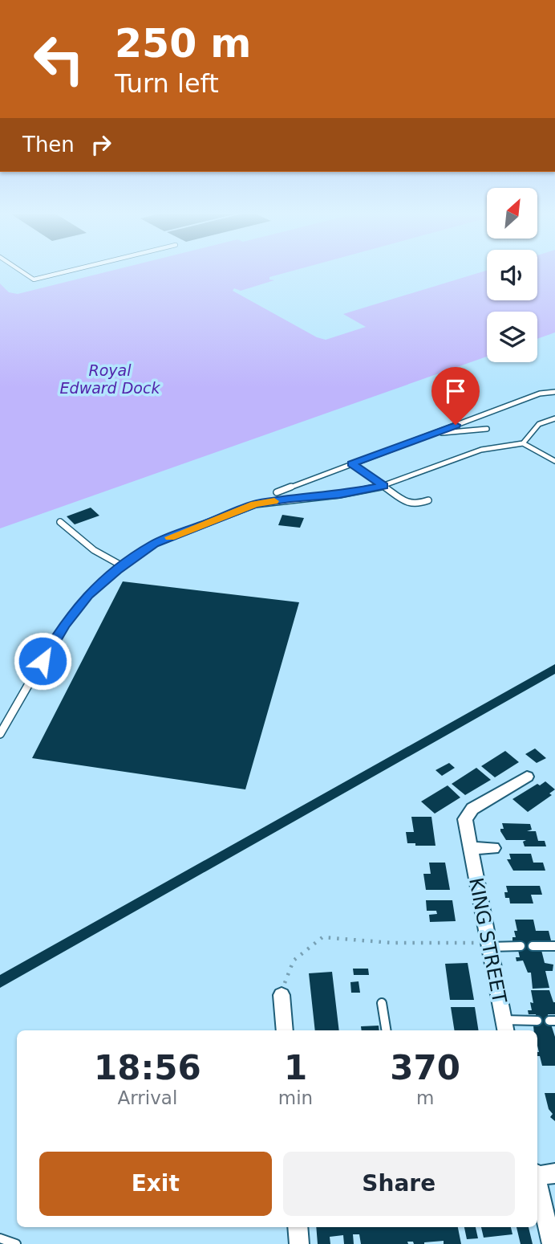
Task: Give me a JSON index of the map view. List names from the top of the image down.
{
  "streets": {
    "street": ["KING STREET"]
  },
  "water": ["Royal Edward Dock"],
  "north": "top right",
  "page": {
    "turn": ["250 m", "Turn left"],
    "then": "Then",
    "eta": [
      "18:56",
      "Arrival",
      "1",
      "min",
      "370",
      "m"
    ],
    "buttons": ["Exit", "Share"]
  }
}
